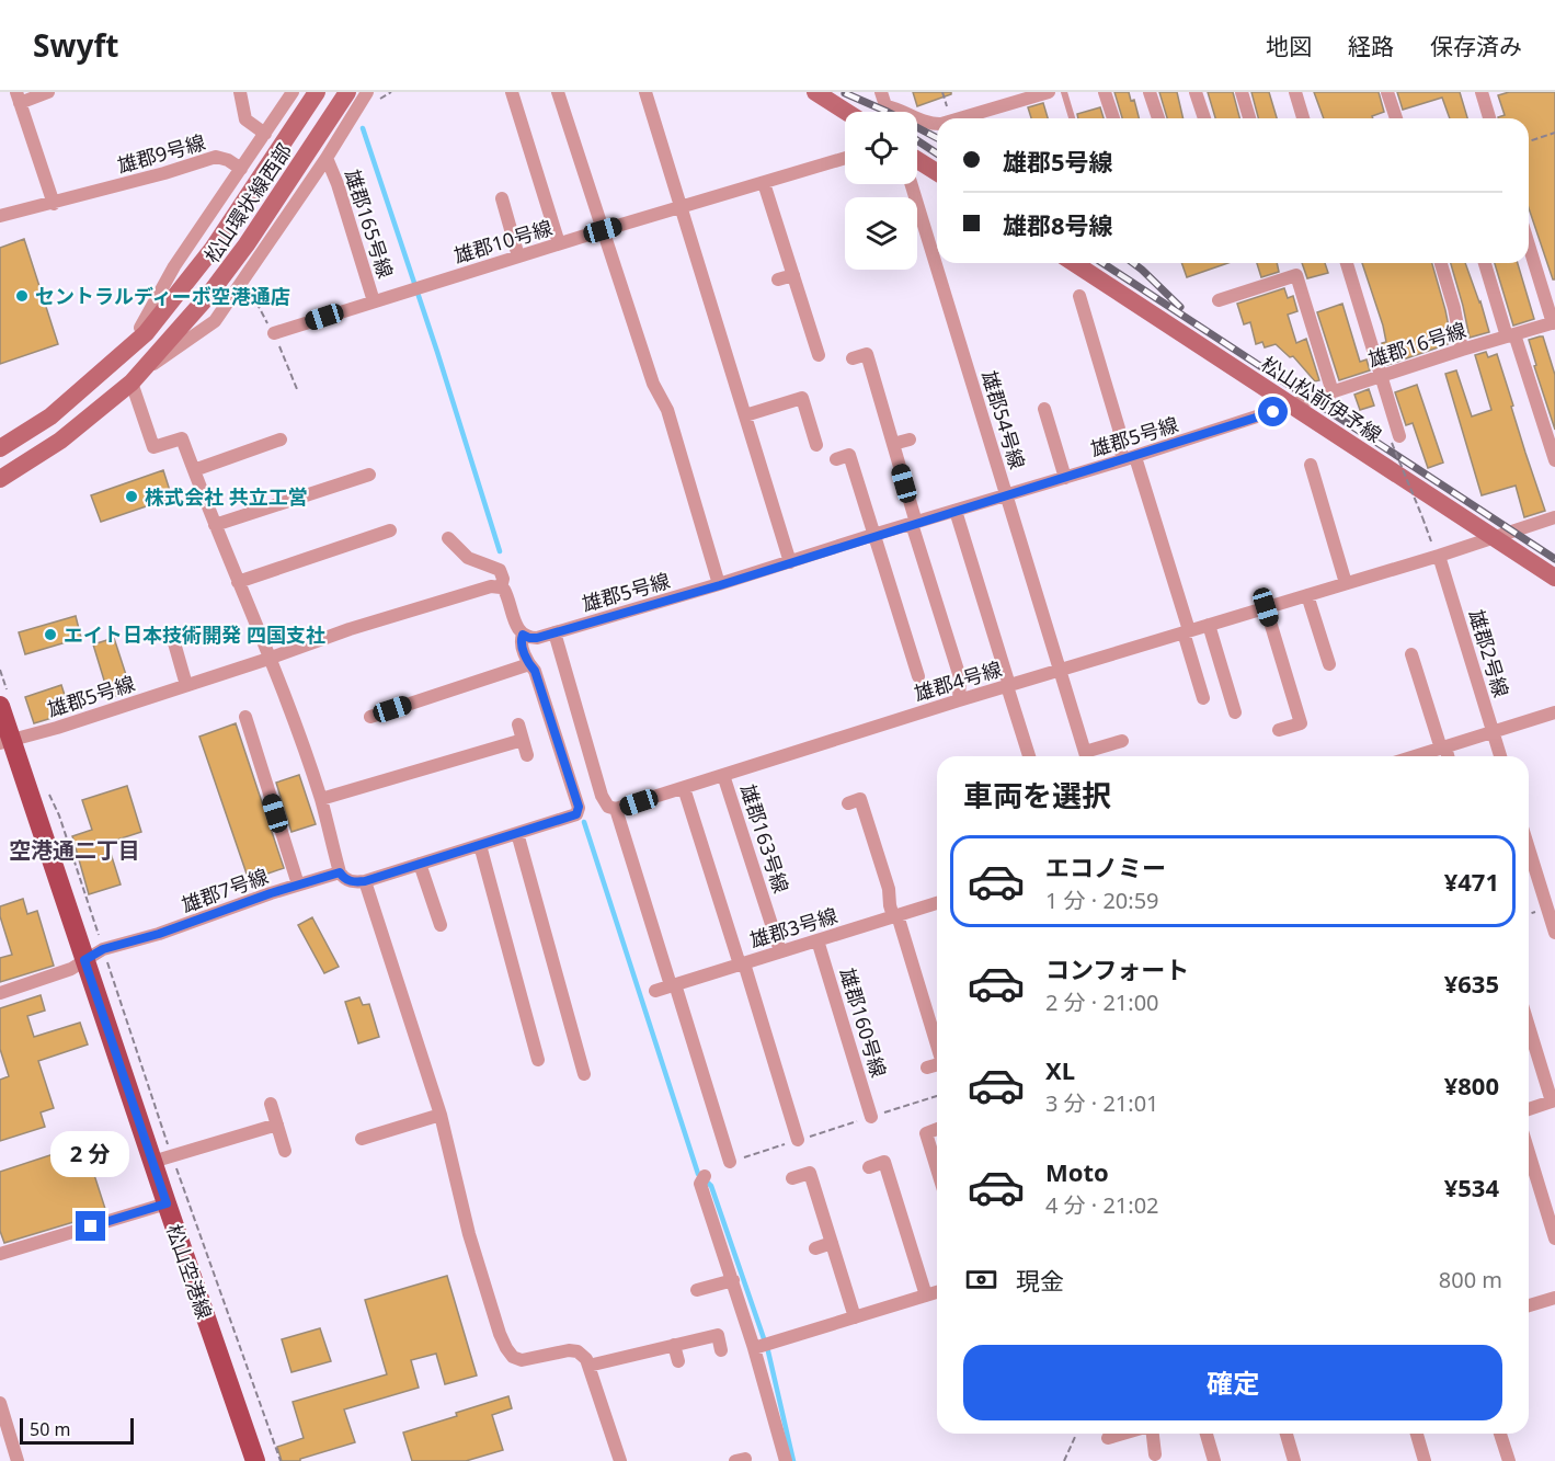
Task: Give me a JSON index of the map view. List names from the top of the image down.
{
  "streets": {
    "main road": ["松山空港線"],
    "street": [
      "雄郡9号線",
      "松山環状線西部",
      "雄郡165号線",
      "雄郡10号線",
      "雄郡16号線",
      "松山松前伊予線",
      "雄郡54号線",
      "雄郡5号線",
      "雄郡2号線",
      "雄郡4号線",
      "雄郡163号線",
      "雄郡7号線",
      "雄郡3号線",
      "雄郡160号線"
    ]
  },
  "crossings": [
    ["雄郡165号線", "雄郡10号線"],
    ["雄郡16号線", "松山松前伊予線"],
    ["雄郡16号線", "雄郡5号線"],
    ["松山松前伊予線", "雄郡5号線"],
    ["松山松前伊予線", "雄郡4号線"],
    ["雄郡54号線", "雄郡5号線"],
    ["雄郡54号線", "雄郡4号線"],
    ["雄郡5号線", "松山空港線"],
    ["雄郡2号線", "雄郡4号線"],
    ["雄郡4号線", "雄郡163号線"],
    ["雄郡163号線", "雄郡3号線"],
    ["雄郡7号線", "松山空港線"],
    ["雄郡3号線", "雄郡160号線"]
  ],
  "districts": ["空港通二丁目"],
  "places": ["セントラルディーボ空港通店", "株式会社 共立工営", "エイト日本技術開発 四国支社"],
  "scale_bar": "50 m",
  "page": {
    "header": "Swyft",
    "nav": ["地図", "経路", "保存済み"],
    "banner": ["雄郡5号線", "雄郡8号線"],
    "heading": "車両を選択",
    "list": [
      {
        "name": "エコノミー",
        "note": "1 分 · 20:59",
        "value": "¥471"
      },
      {
        "name": "コンフォート",
        "note": "2 分 · 21:00",
        "value": "¥635"
      },
      {
        "name": "XL",
        "note": "3 分 · 21:01",
        "value": "¥800"
      },
      {
        "name": "Moto",
        "note": "4 分 · 21:02",
        "value": "¥534"
      }
    ],
    "bubble": "2 分",
    "pay": ["現金", "800 m"],
    "buttons": "確定",
    "scale": "50 m"
  }
}
